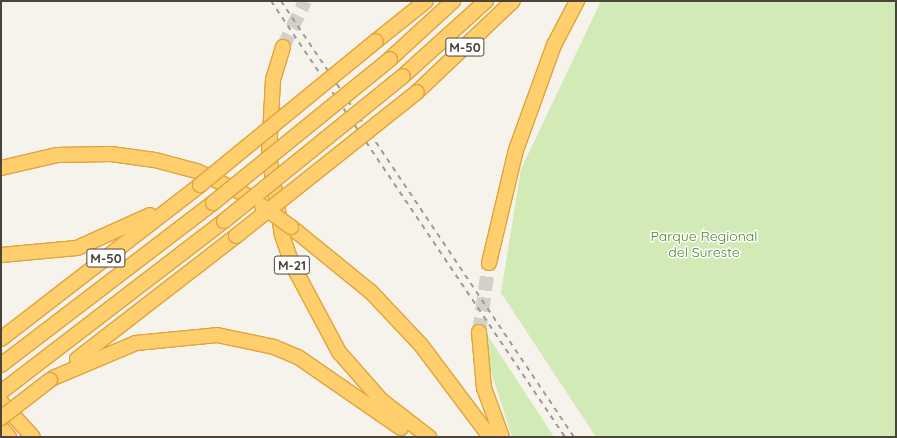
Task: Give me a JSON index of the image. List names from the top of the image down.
{
  "streets": {
    "highway": ["M-50", "M-21"]
  },
  "parks": ["Parque Regional del Sureste"]
}
